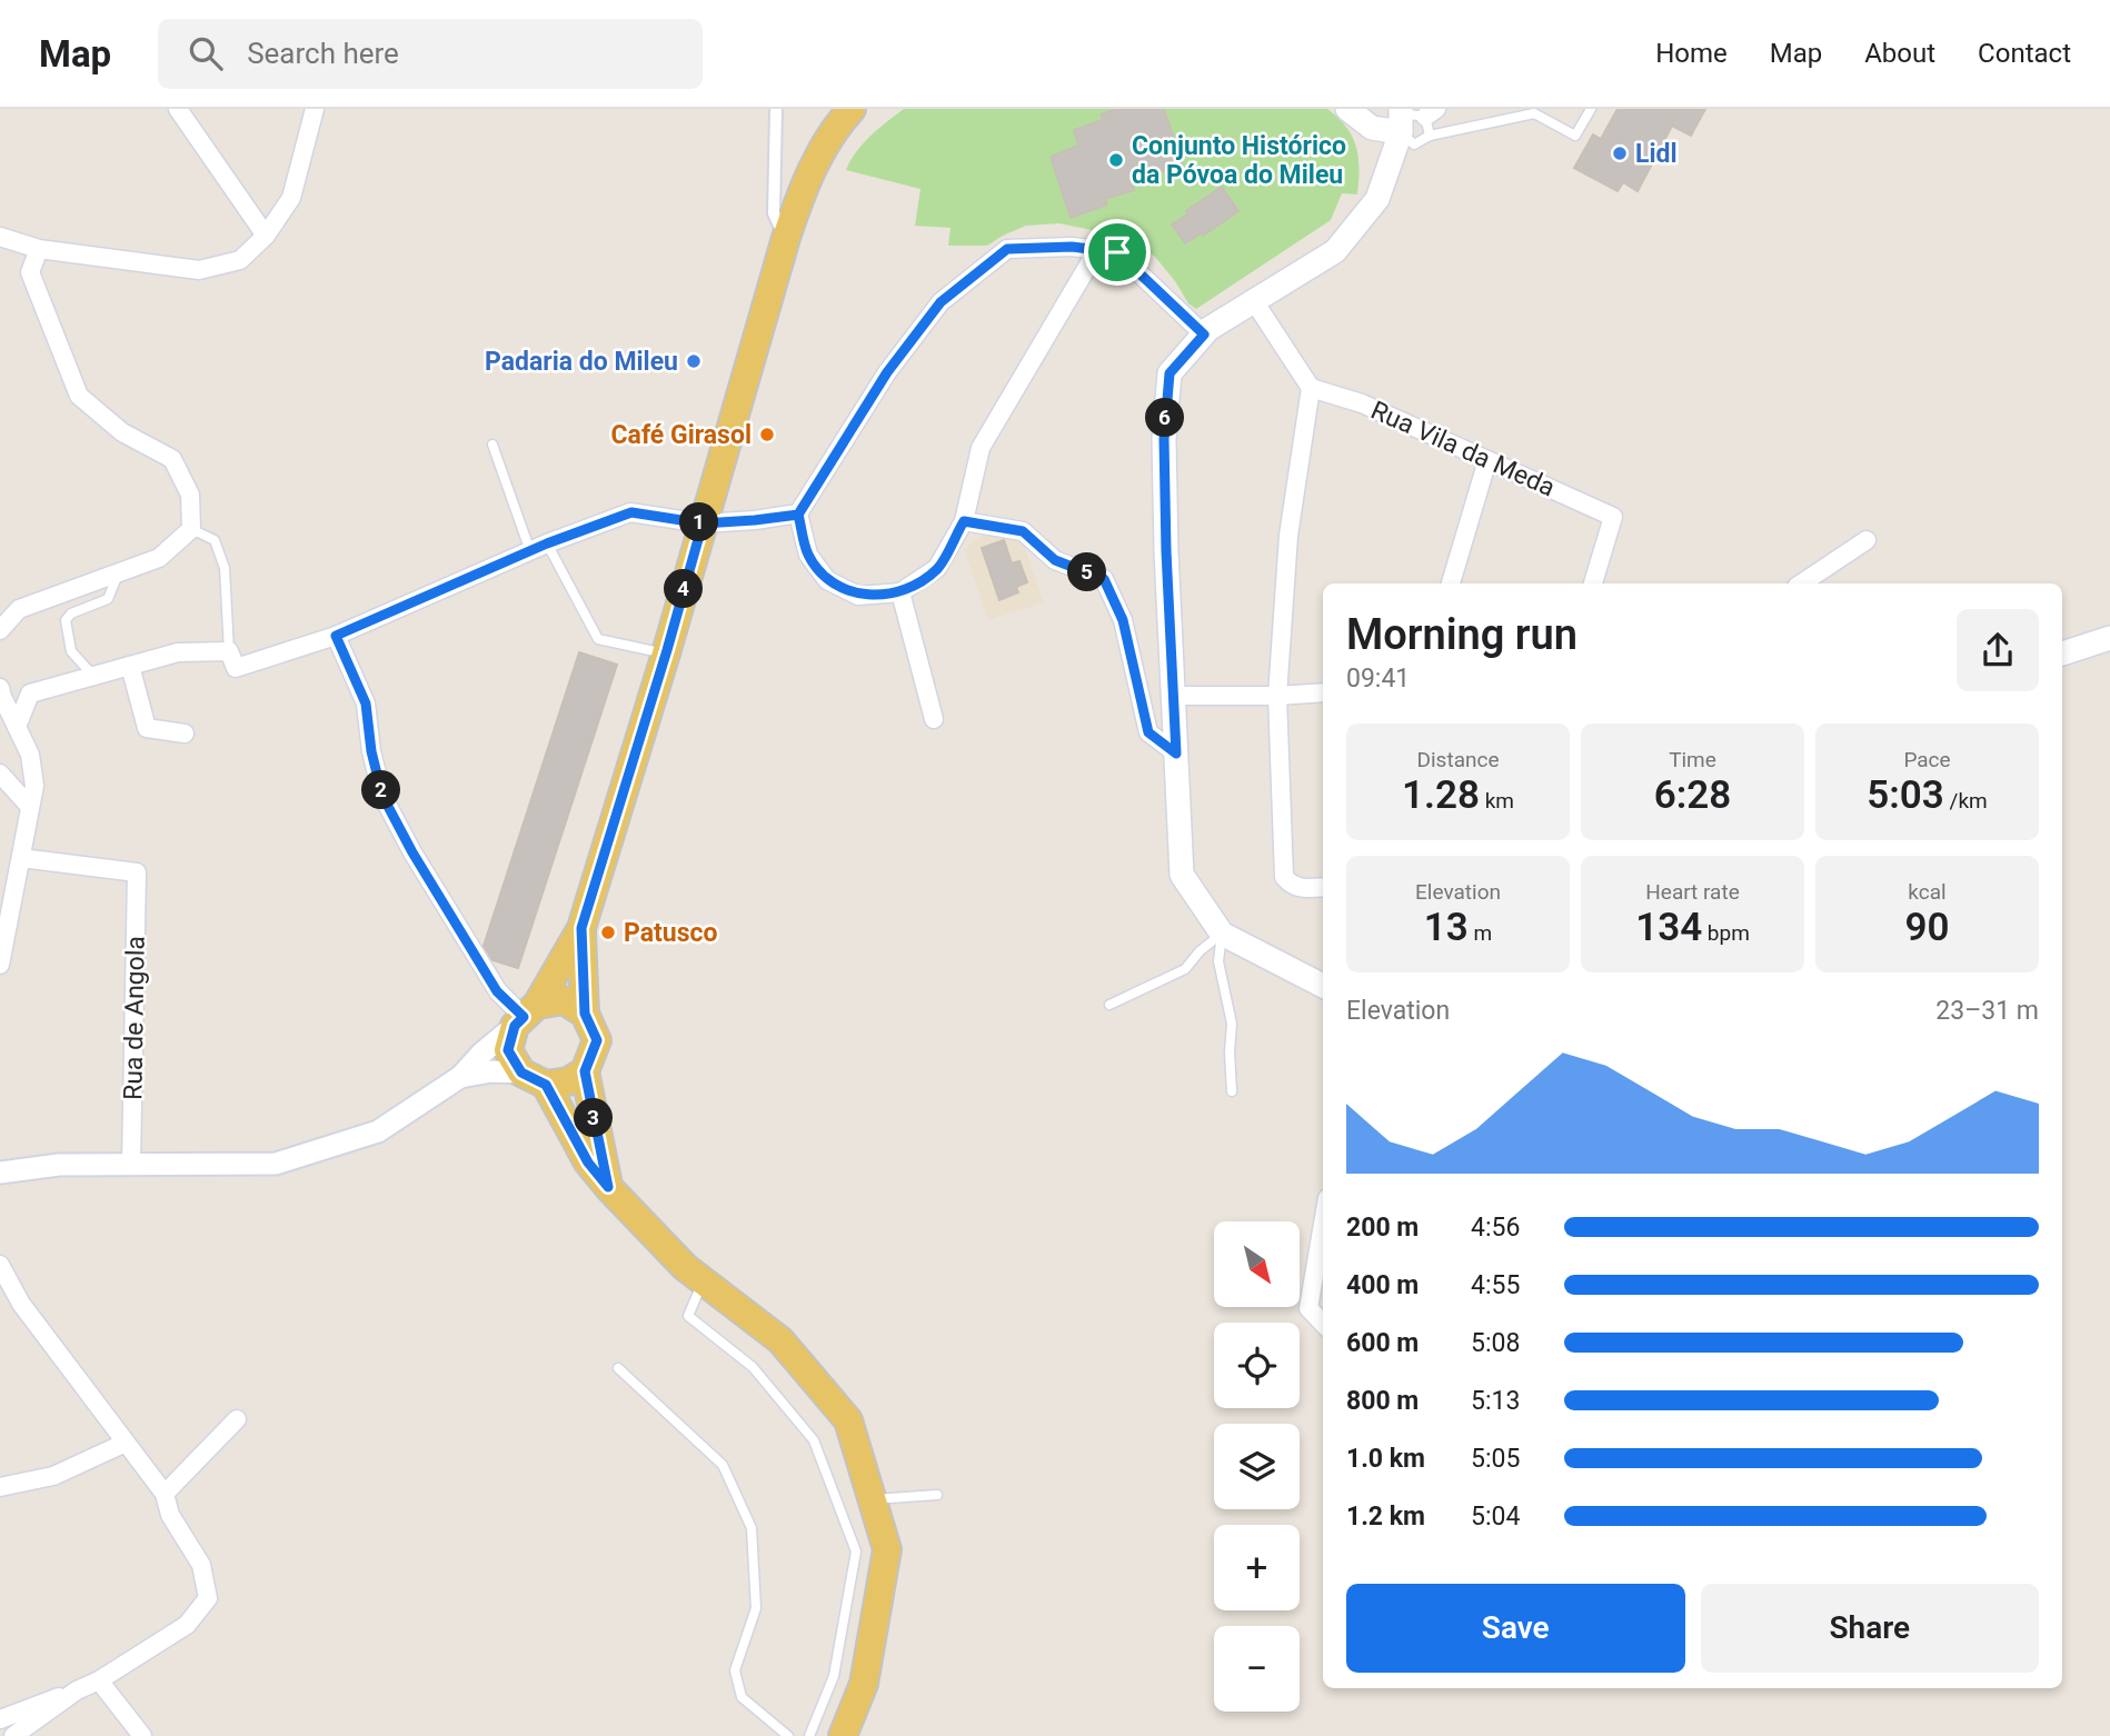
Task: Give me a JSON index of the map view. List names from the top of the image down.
{
  "streets": {
    "street": ["Rua Vila da Meda", "Rua de Angola"]
  },
  "places": [
    "Lidl",
    "Conjunto Histórico da Póvoa do Mileu",
    "Padaria do Mileu",
    "Café Girasol",
    "Patusco"
  ],
  "north": "bottom right",
  "page": {
    "header": "Map",
    "search": "Search here",
    "nav": [
      "Home",
      "Map",
      "About",
      "Contact"
    ],
    "pins": [
      "6",
      "1",
      "5",
      "4",
      "2",
      "3"
    ],
    "heading": ["Morning run", "09:41"],
    "stats": [
      ["Distance", "1.28 km"],
      ["Time", "6:28"],
      ["Pace", "5:03 /km"],
      ["Elevation", "13 m"],
      ["Heart rate", "134 bpm"],
      ["kcal", "90"]
    ],
    "chart": ["Elevation", "23–31 m"],
    "list": [
      {
        "name": "200 m",
        "note": "4:56"
      },
      {
        "name": "400 m",
        "note": "4:55"
      },
      {
        "name": "600 m",
        "note": "5:08"
      },
      {
        "name": "800 m",
        "note": "5:13"
      },
      {
        "name": "1.0 km",
        "note": "5:05"
      },
      {
        "name": "1.2 km",
        "note": "5:04"
      }
    ],
    "map_buttons": ["+", "−"],
    "buttons": ["Save", "Share"]
  }
}
